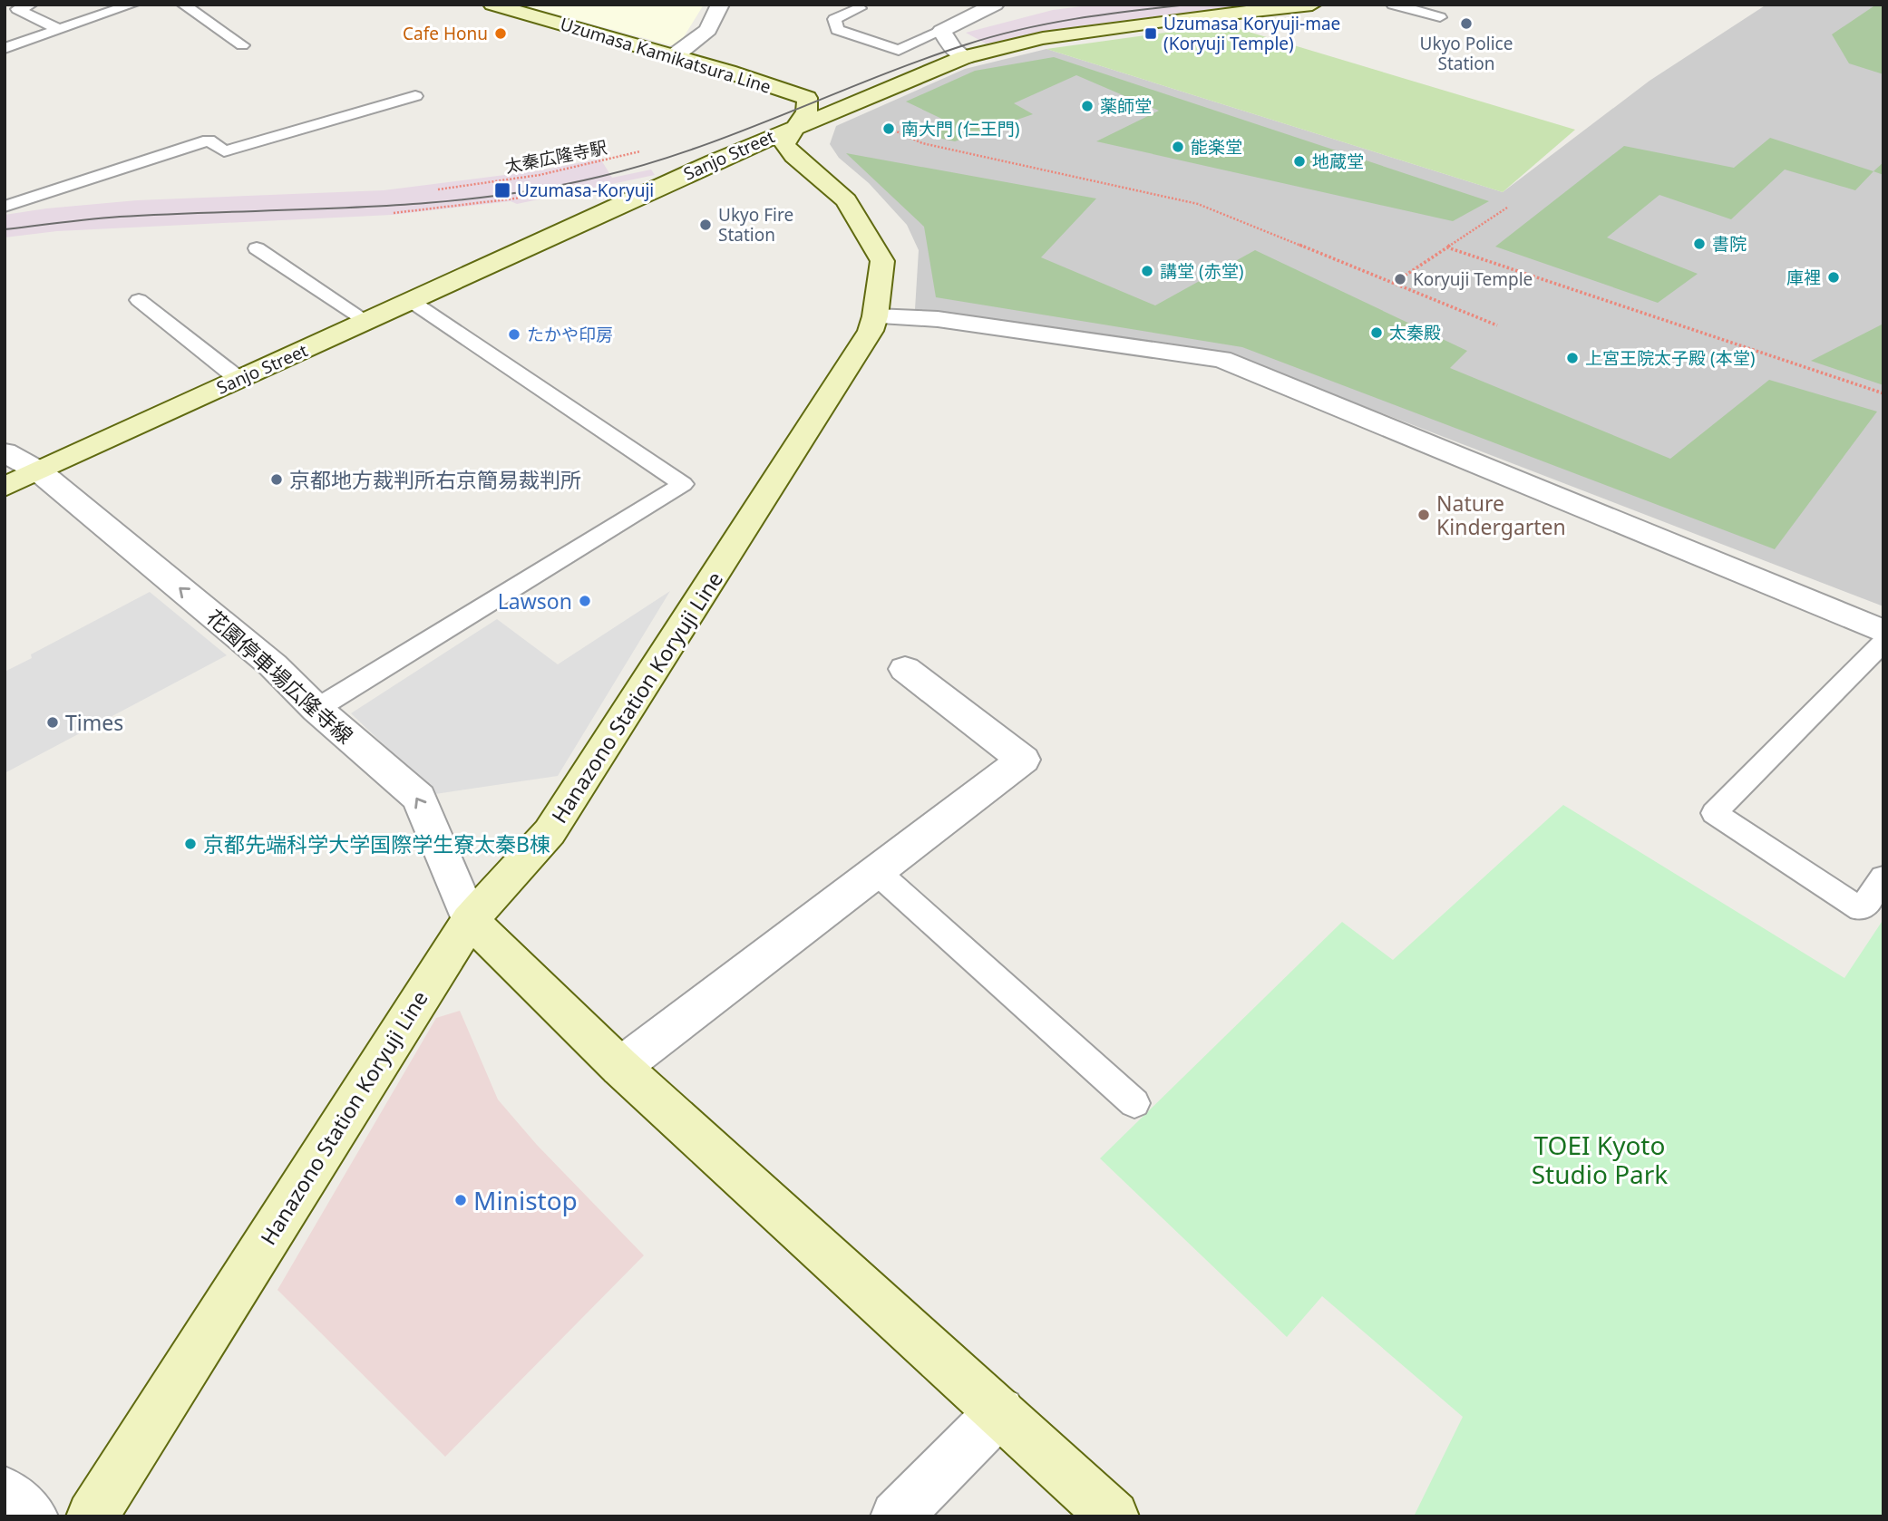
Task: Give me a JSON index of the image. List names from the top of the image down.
{
  "streets": {
    "main road": ["Uzumasa Kamikatsura Line", "Sanjo Street", "Hanazono Station Koryuji Line"],
    "street": ["花園停車場広隆寺線"],
    "path": ["太秦広隆寺駅"]
  },
  "crossings": [
    ["Uzumasa Kamikatsura Line", "Sanjo Street"],
    ["Uzumasa Kamikatsura Line", "Hanazono Station Koryuji Line"],
    ["Sanjo Street", "花園停車場広隆寺線"],
    ["Sanjo Street", "Hanazono Station Koryuji Line"],
    ["花園停車場広隆寺線", "Hanazono Station Koryuji Line"]
  ],
  "one_way": ["花園停車場広隆寺線"],
  "parks": ["TOEI Kyoto Studio Park"],
  "places": {
    "other": [
      "Ukyo Police Station",
      "Cafe Honu",
      "薬師堂",
      "南大門 (仁王門)",
      "能楽堂",
      "地蔵堂",
      "Ukyo Fire Station",
      "書院",
      "講堂 (赤堂)",
      "庫裡",
      "Koryuji Temple",
      "太秦殿",
      "たかや印房",
      "上宮王院太子殿 (本堂)",
      "京都地方裁判所右京簡易裁判所",
      "Nature Kindergarten",
      "Lawson",
      "Times",
      "京都先端科学大学国際学生寮太秦B棟",
      "Ministop"
    ],
    "transit": ["Uzumasa Koryuji-mae (Koryuji Temple)", "Uzumasa-Koryuji"]
  }
}
